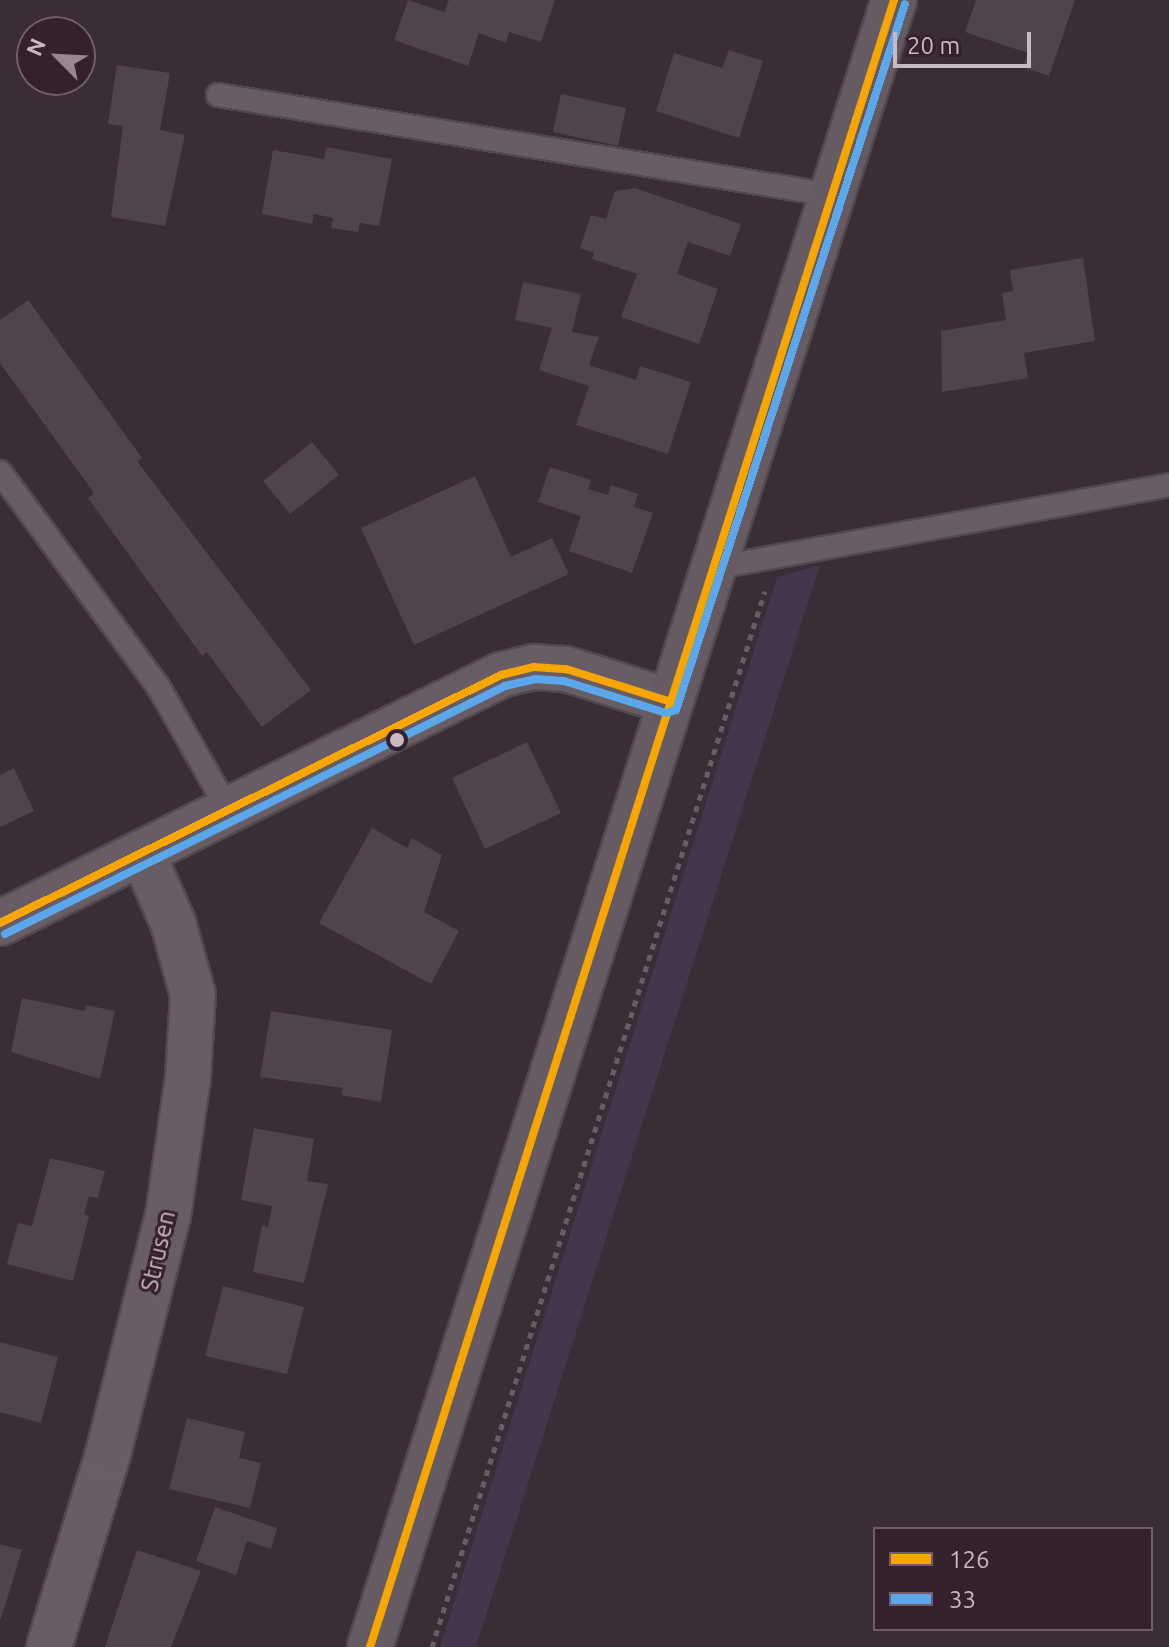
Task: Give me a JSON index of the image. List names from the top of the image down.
{
  "streets": {
    "street": ["Strusen"]
  },
  "lines": ["transit line 126", "transit line 33"],
  "legend": ["126", "33"],
  "scale_bar": "20 m",
  "north": "top left"
}
